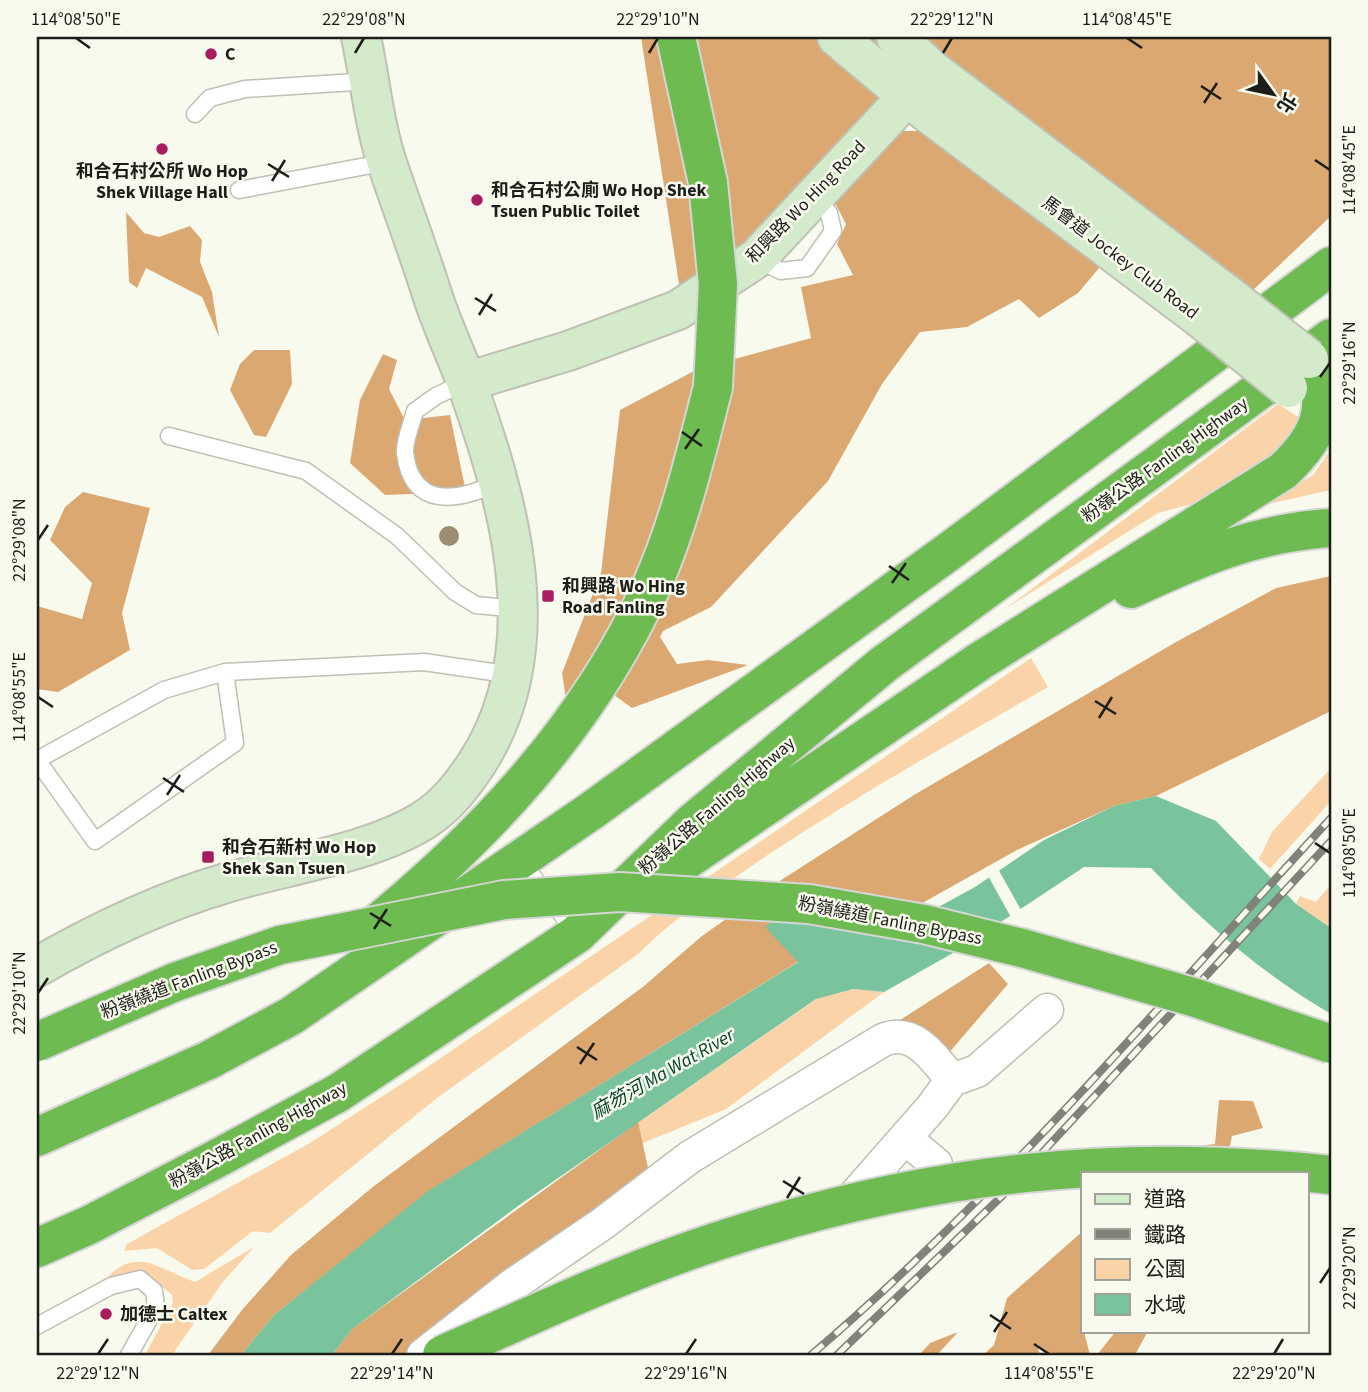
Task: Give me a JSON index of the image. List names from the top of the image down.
{
  "streets": {
    "highway": ["粉嶺公路 Fanling Highway", "粉嶺繞道 Fanling Bypass"],
    "main road": ["和興路 Wo Hing Road", "馬會道 Jockey Club Road"]
  },
  "crossings": [
    ["和興路 Wo Hing Road", "馬會道 Jockey Club Road"],
    ["馬會道 Jockey Club Road", "粉嶺公路 Fanling Highway"]
  ],
  "water": ["麻笏河 Ma Wat River"],
  "places": {
    "other": [
      "C",
      "和合石村公所 Wo Hop Shek Village Hall",
      "和合石村公廁 Wo Hop Shek Tsuen Public Toilet",
      "加德士 Caltex"
    ],
    "transit": ["和興路 Wo Hing Road Fanling", "和合石新村 Wo Hop Shek San Tsuen"]
  },
  "legend": [
    "道路",
    "鐵路",
    "公園",
    "水域"
  ],
  "north": "bottom right",
  "coordinates": [
    "114°08'50\"E",
    "22°29'08\"N",
    "22°29'10\"N",
    "22°29'12\"N",
    "114°08'45\"E",
    "22°29'16\"N",
    "114°08'55\"E",
    "22°29'20\"N",
    "22°29'14\"N"
  ]
}
